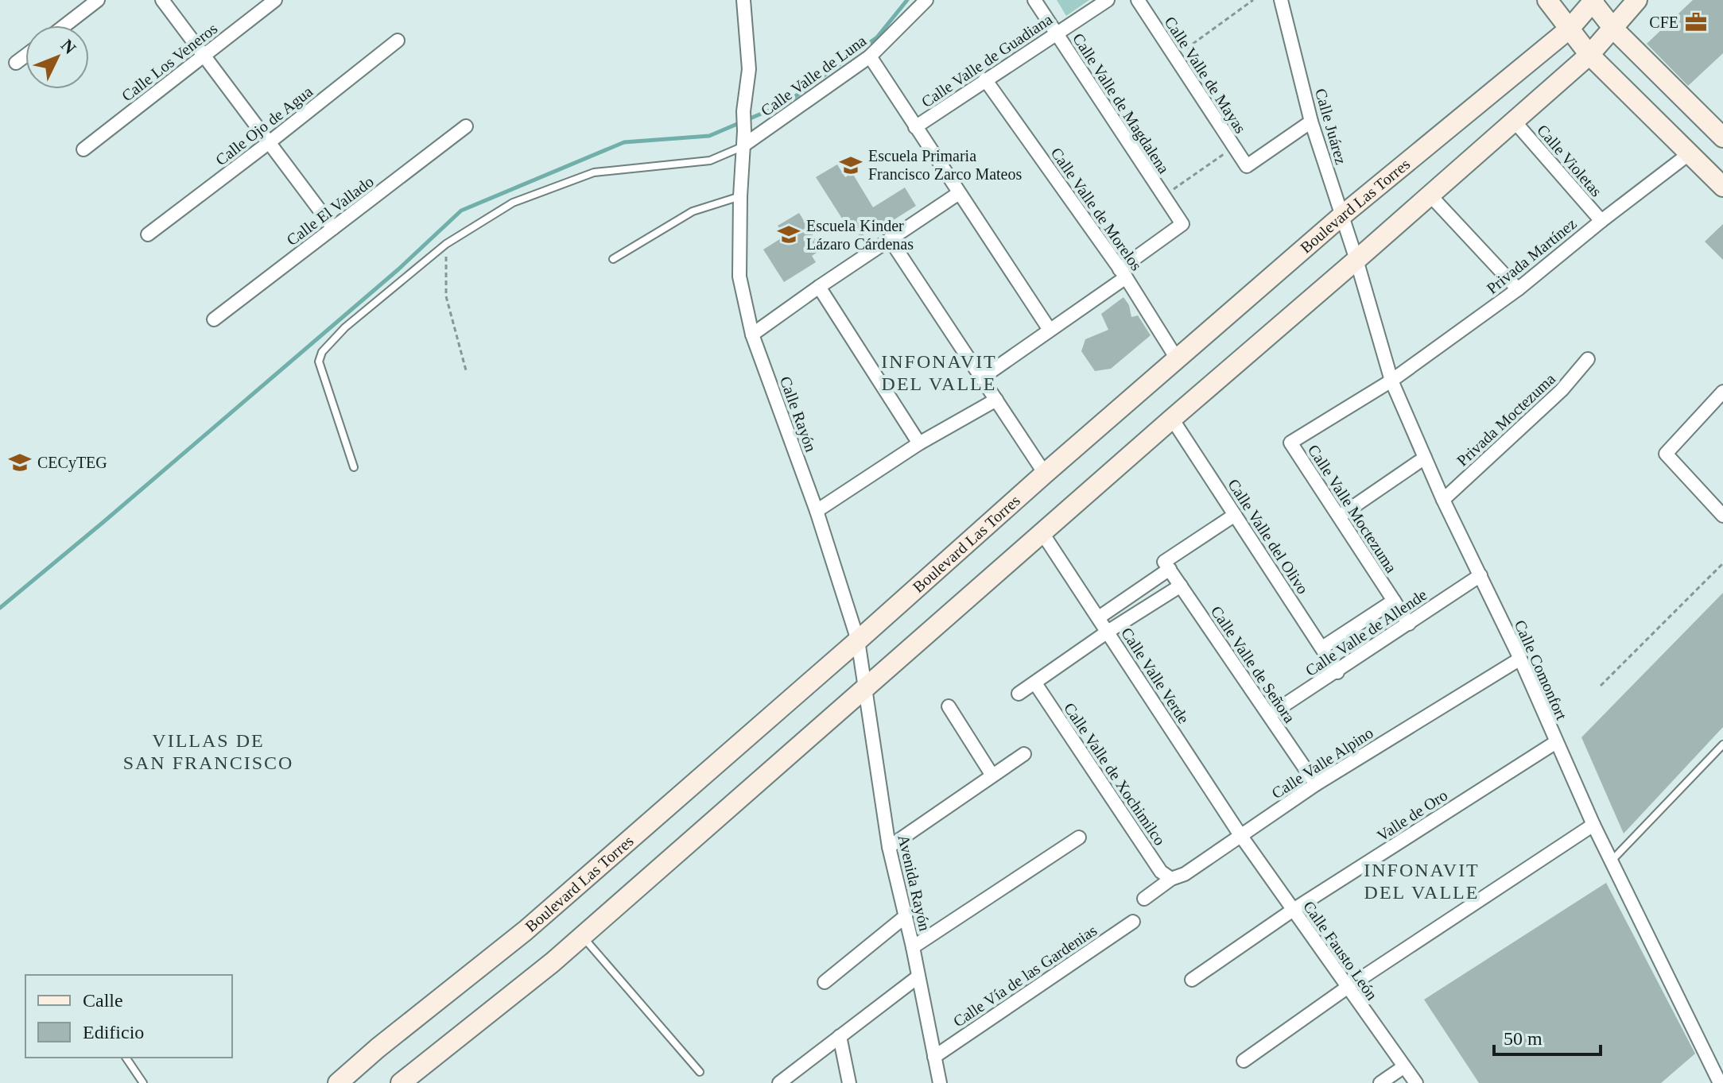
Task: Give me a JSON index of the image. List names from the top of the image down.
{
  "streets": {
    "street": [
      "Calle Valle de Guadiana",
      "Calle Los Veneros",
      "Calle Valle de Mayas",
      "Calle Valle de Luna",
      "Calle Valle de Magdalena",
      "Calle Ojo de Agua",
      "Calle Juárez",
      "Calle Violetas",
      "Boulevard Las Torres",
      "Calle Valle de Morelos",
      "Calle El Vallado",
      "Privada Martínez",
      "Calle Rayón",
      "Privada Moctezuma",
      "Calle Valle Moctezuma",
      "Calle Valle del Olivo",
      "Calle Valle de Allende",
      "Calle Valle de Señora",
      "Calle Comonfort",
      "Calle Valle Verde",
      "Calle Valle Alpino",
      "Calle Valle de Xochimilco",
      "Valle de Oro",
      "Avenida Rayón",
      "Calle Fausto León",
      "Calle Vía de las Gardenias"
    ]
  },
  "crossings": [
    ["Calle Valle de Guadiana", "Calle Valle de Magdalena"],
    ["Calle Valle de Guadiana", "Calle Valle de Morelos"],
    ["Calle Valle de Mayas", "Calle Juárez"],
    ["Calle Valle de Luna", "Calle Rayón"],
    ["Calle Valle de Magdalena", "Calle Valle de Morelos"],
    ["Calle Juárez", "Boulevard Las Torres"],
    ["Calle Juárez", "Calle Comonfort"],
    ["Calle Violetas", "Privada Martínez"],
    ["Boulevard Las Torres", "Calle Valle de Morelos"],
    ["Boulevard Las Torres", "Calle Rayón"],
    ["Privada Martínez", "Calle Valle Moctezuma"],
    ["Privada Martínez", "Calle Comonfort"],
    ["Calle Rayón", "Avenida Rayón"],
    ["Privada Moctezuma", "Calle Comonfort"],
    ["Calle Valle Moctezuma", "Calle Valle de Allende"],
    ["Calle Valle del Olivo", "Calle Valle de Allende"],
    ["Calle Valle de Allende", "Calle Valle de Señora"],
    ["Calle Valle de Allende", "Calle Comonfort"],
    ["Calle Valle de Señora", "Calle Valle Alpino"],
    ["Calle Comonfort", "Calle Valle Alpino"],
    ["Calle Comonfort", "Valle de Oro"],
    ["Calle Valle Verde", "Calle Valle Alpino"],
    ["Calle Valle Verde", "Calle Fausto León"],
    ["Calle Valle Alpino", "Calle Valle de Xochimilco"],
    ["Calle Valle Alpino", "Calle Fausto León"],
    ["Valle de Oro", "Calle Fausto León"],
    ["Avenida Rayón", "Calle Vía de las Gardenias"]
  ],
  "districts": ["INFONAVIT DEL VALLE", "VILLAS DE SAN FRANCISCO", "INFONAVIT DEL VALLE"],
  "places": {
    "office": ["CFE"],
    "school or university": ["Escuela Primaria Francisco Zarco Mateos", "Escuela Kinder Lázaro Cárdenas", "CECyTEG"]
  },
  "legend": ["Calle", "Edificio"],
  "scale_bar": "50 m",
  "north": "top right"
}
